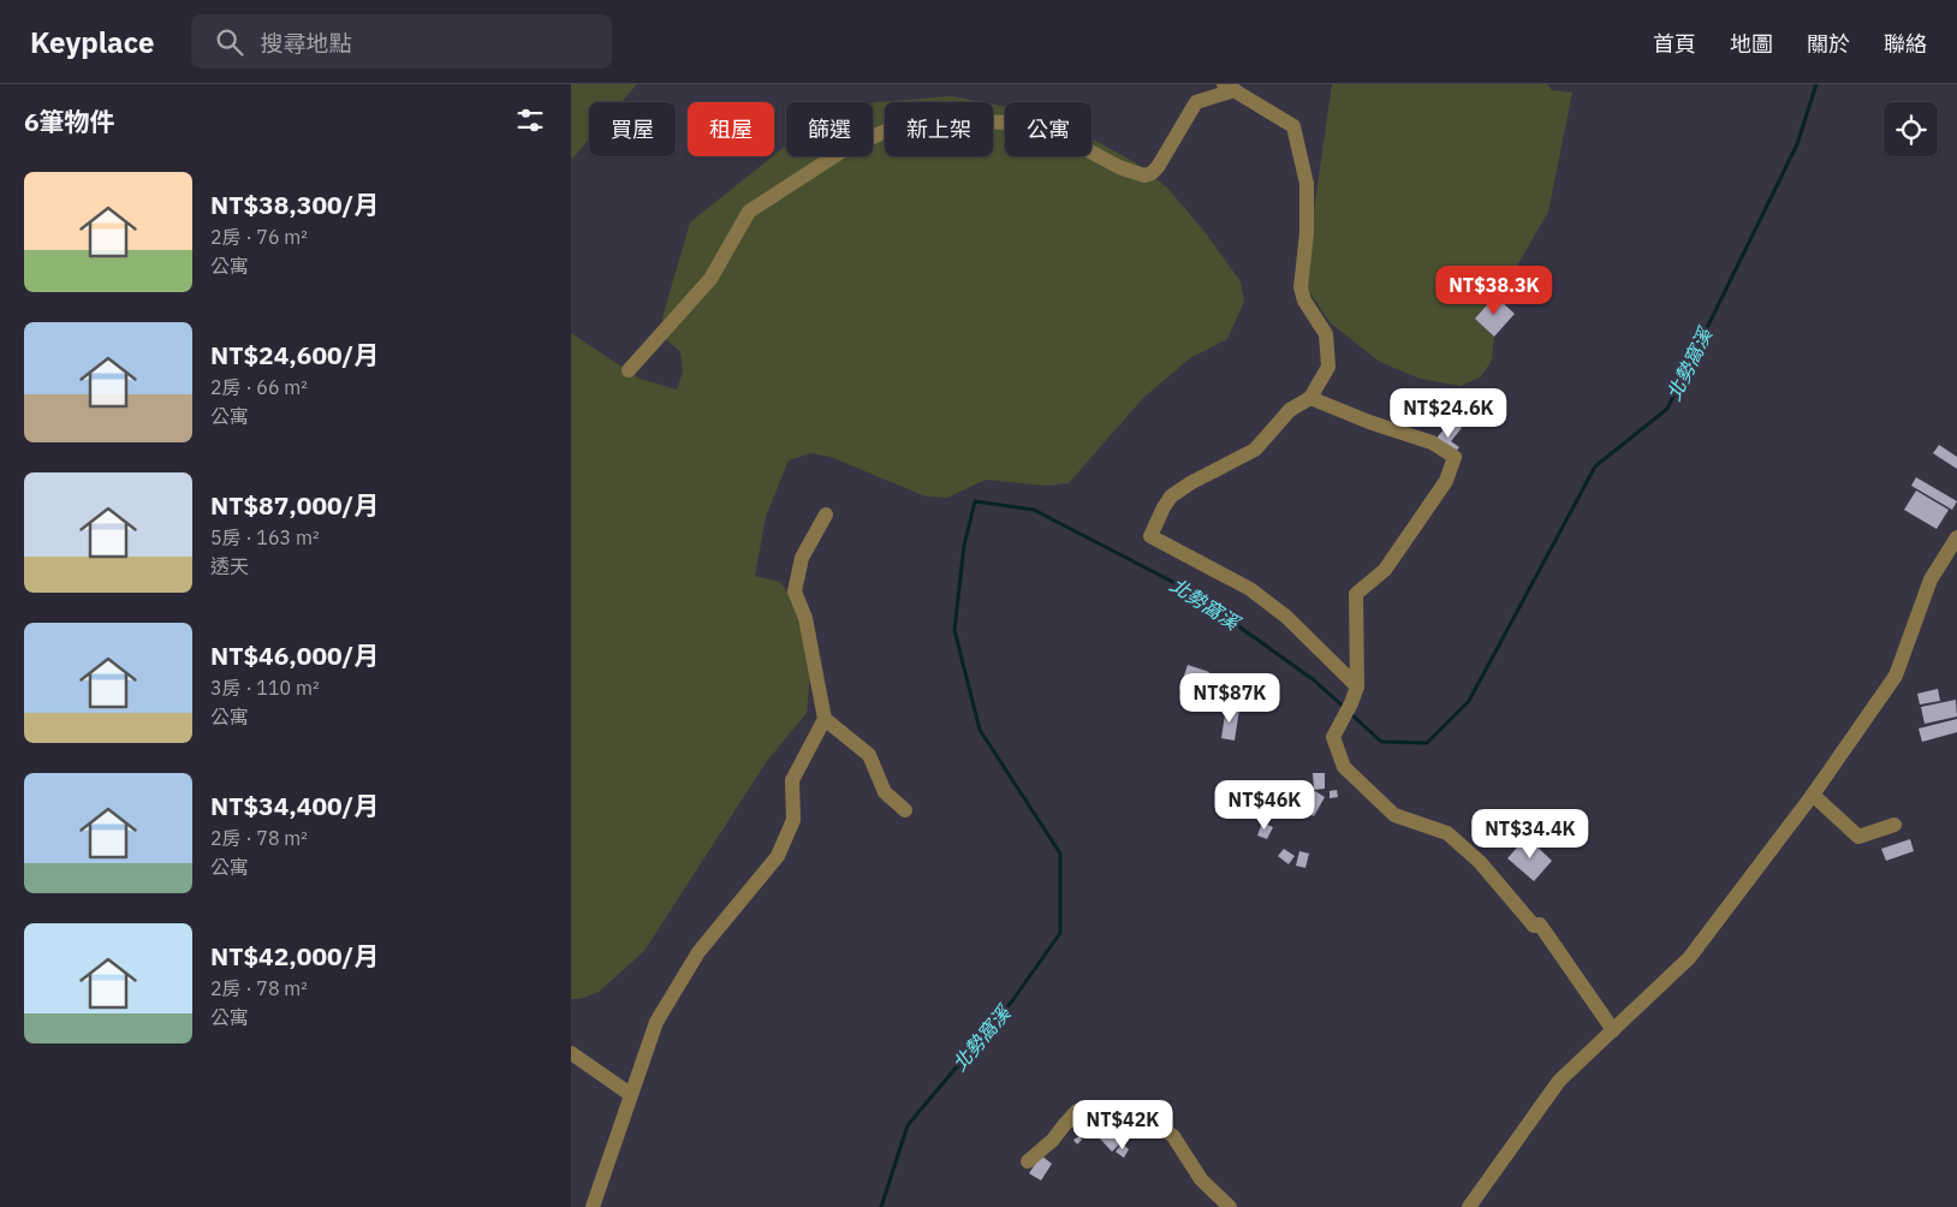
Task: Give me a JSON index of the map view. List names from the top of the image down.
{
  "water": ["北勢窩溪"],
  "page": {
    "header": "Keyplace",
    "search": "搜尋地點",
    "nav": [
      "首頁",
      "地圖",
      "關於",
      "聯絡"
    ],
    "heading": "6筆物件",
    "chip": [
      "買屋",
      "租屋",
      "篩選",
      "新上架",
      "公寓"
    ],
    "list": [
      {
        "name": "NT$38,300/月",
        "note": "2房 · 76 m² · 公寓"
      },
      {
        "name": "NT$24,600/月",
        "note": "2房 · 66 m² · 公寓"
      },
      {
        "name": "NT$87,000/月",
        "note": "5房 · 163 m² · 透天"
      },
      {
        "name": "NT$46,000/月",
        "note": "3房 · 110 m² · 公寓"
      },
      {
        "name": "NT$34,400/月",
        "note": "2房 · 78 m² · 公寓"
      },
      {
        "name": "NT$42,000/月",
        "note": "2房 · 78 m² · 公寓"
      }
    ],
    "price": [
      "NT$38.3K",
      "NT$24.6K",
      "NT$87K",
      "NT$46K",
      "NT$34.4K",
      "NT$42K"
    ]
  }
}
